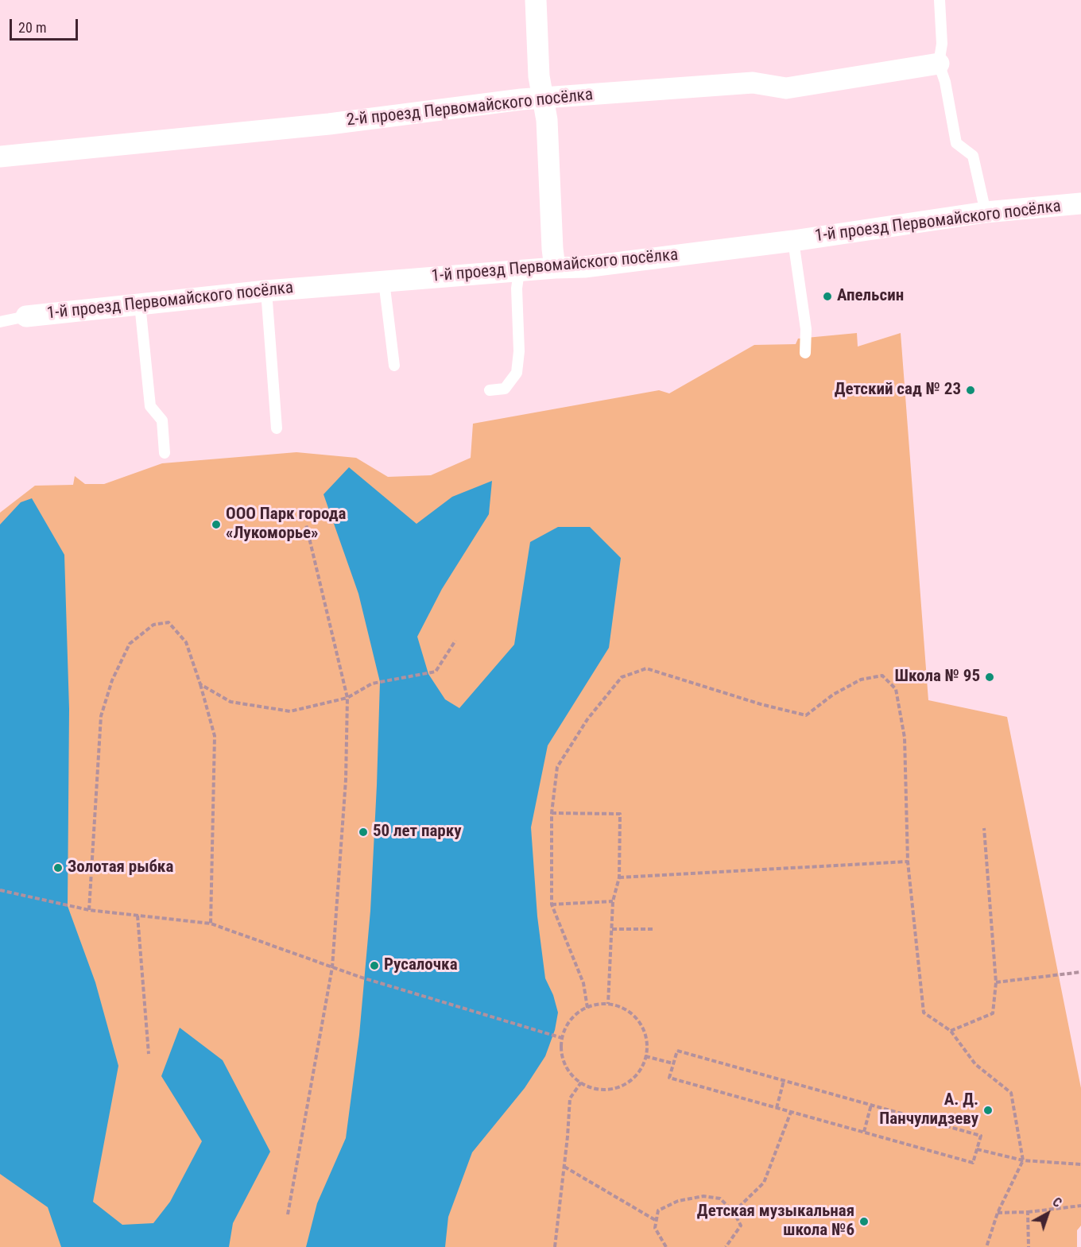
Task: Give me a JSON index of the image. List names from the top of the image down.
{
  "streets": {
    "street": ["2-й проезд Первомайского посёлка", "1-й проезд Первомайского посёлка"]
  },
  "places": [
    "Апельсин",
    "Детский сад № 23",
    "ООО Парк города «Лукоморье»",
    "Школа № 95",
    "50 лет парку",
    "Золотая рыбка",
    "Русалочка",
    "А. Д. Панчулидзеву",
    "Детская музыкальная школа №6"
  ],
  "scale_bar": "20 m",
  "north": "top right"
}
